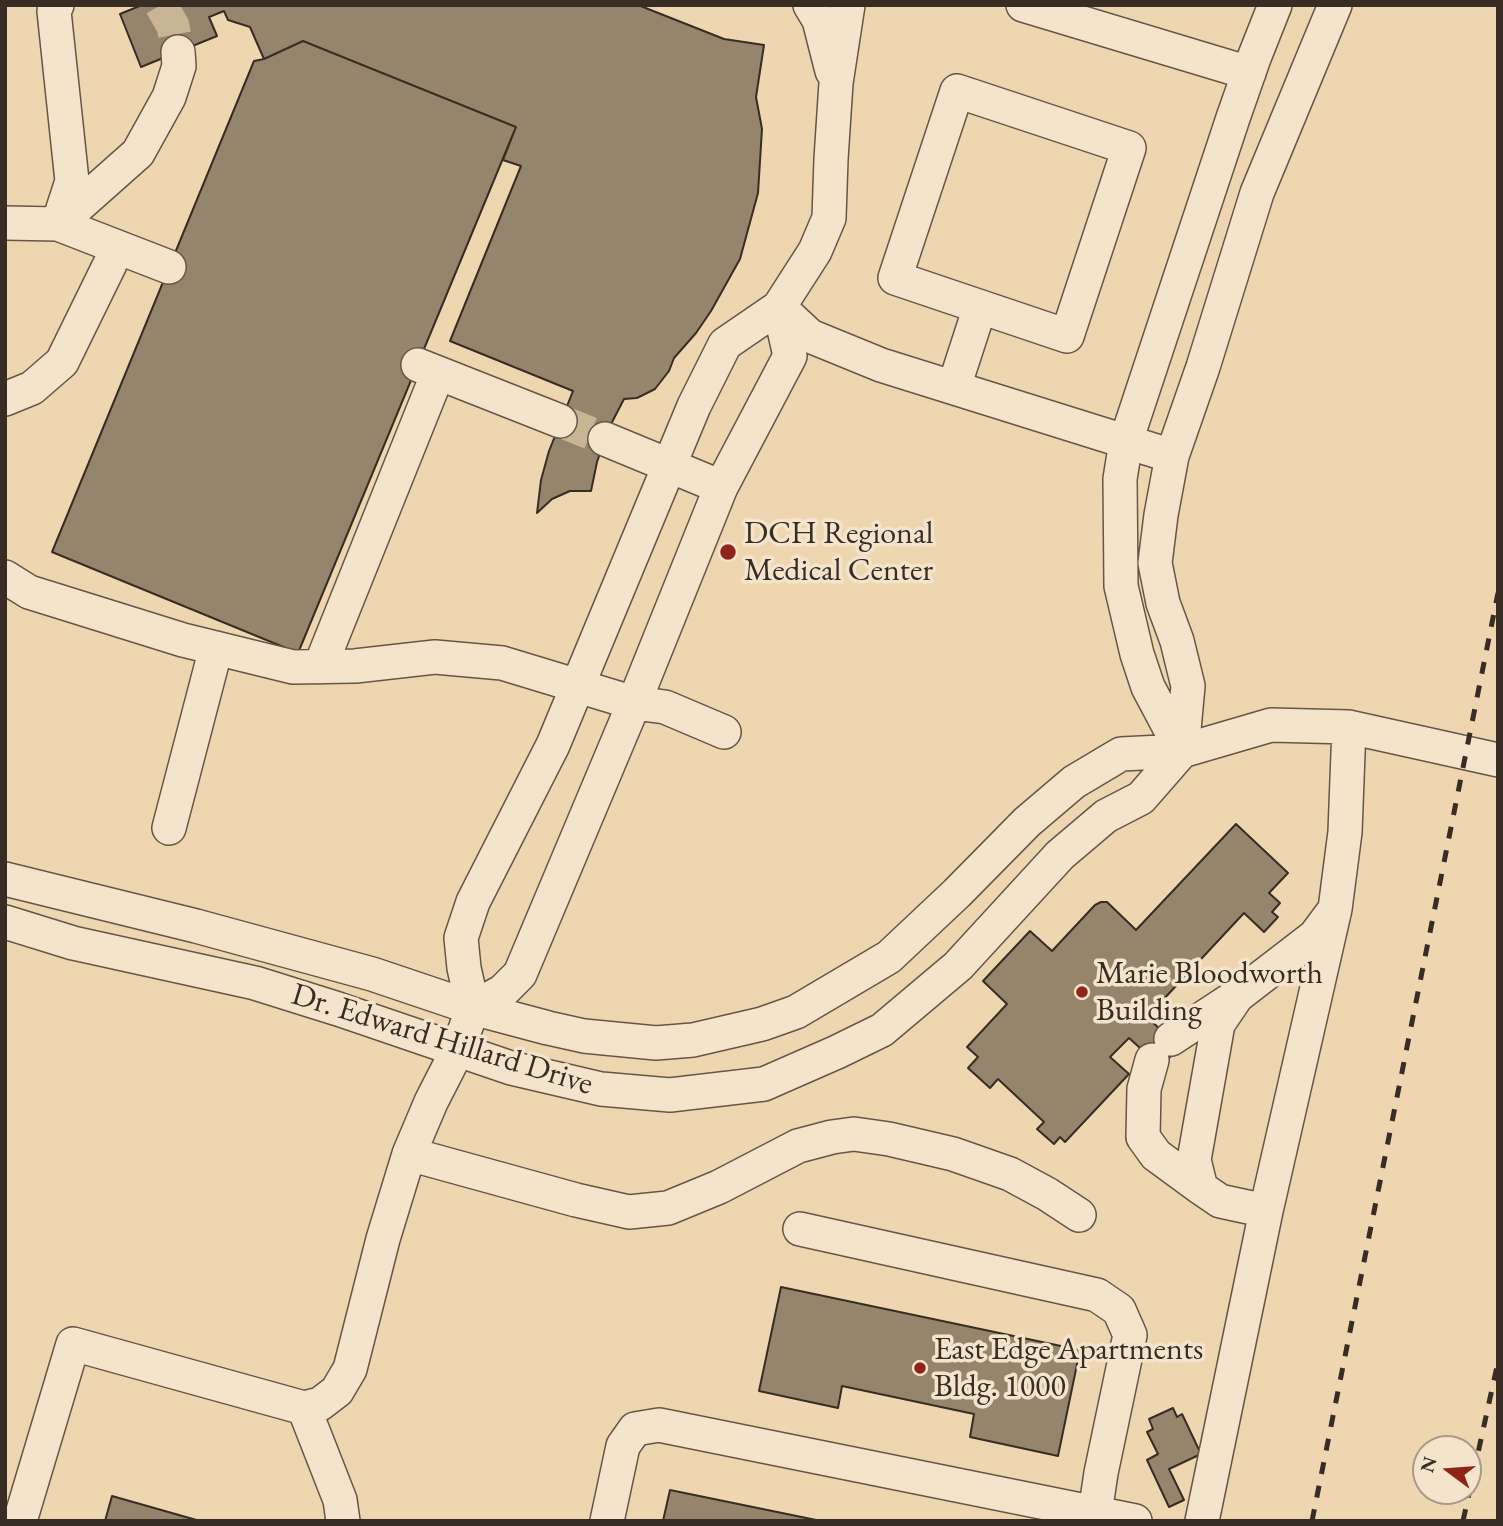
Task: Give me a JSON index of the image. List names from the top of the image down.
{
  "streets": {
    "street": ["Dr. Edward Hillard Drive"]
  },
  "places": ["DCH Regional Medical Center", "Marie Bloodworth Building", "East Edge Apartments Bldg. 1000"],
  "north": "left"
}
